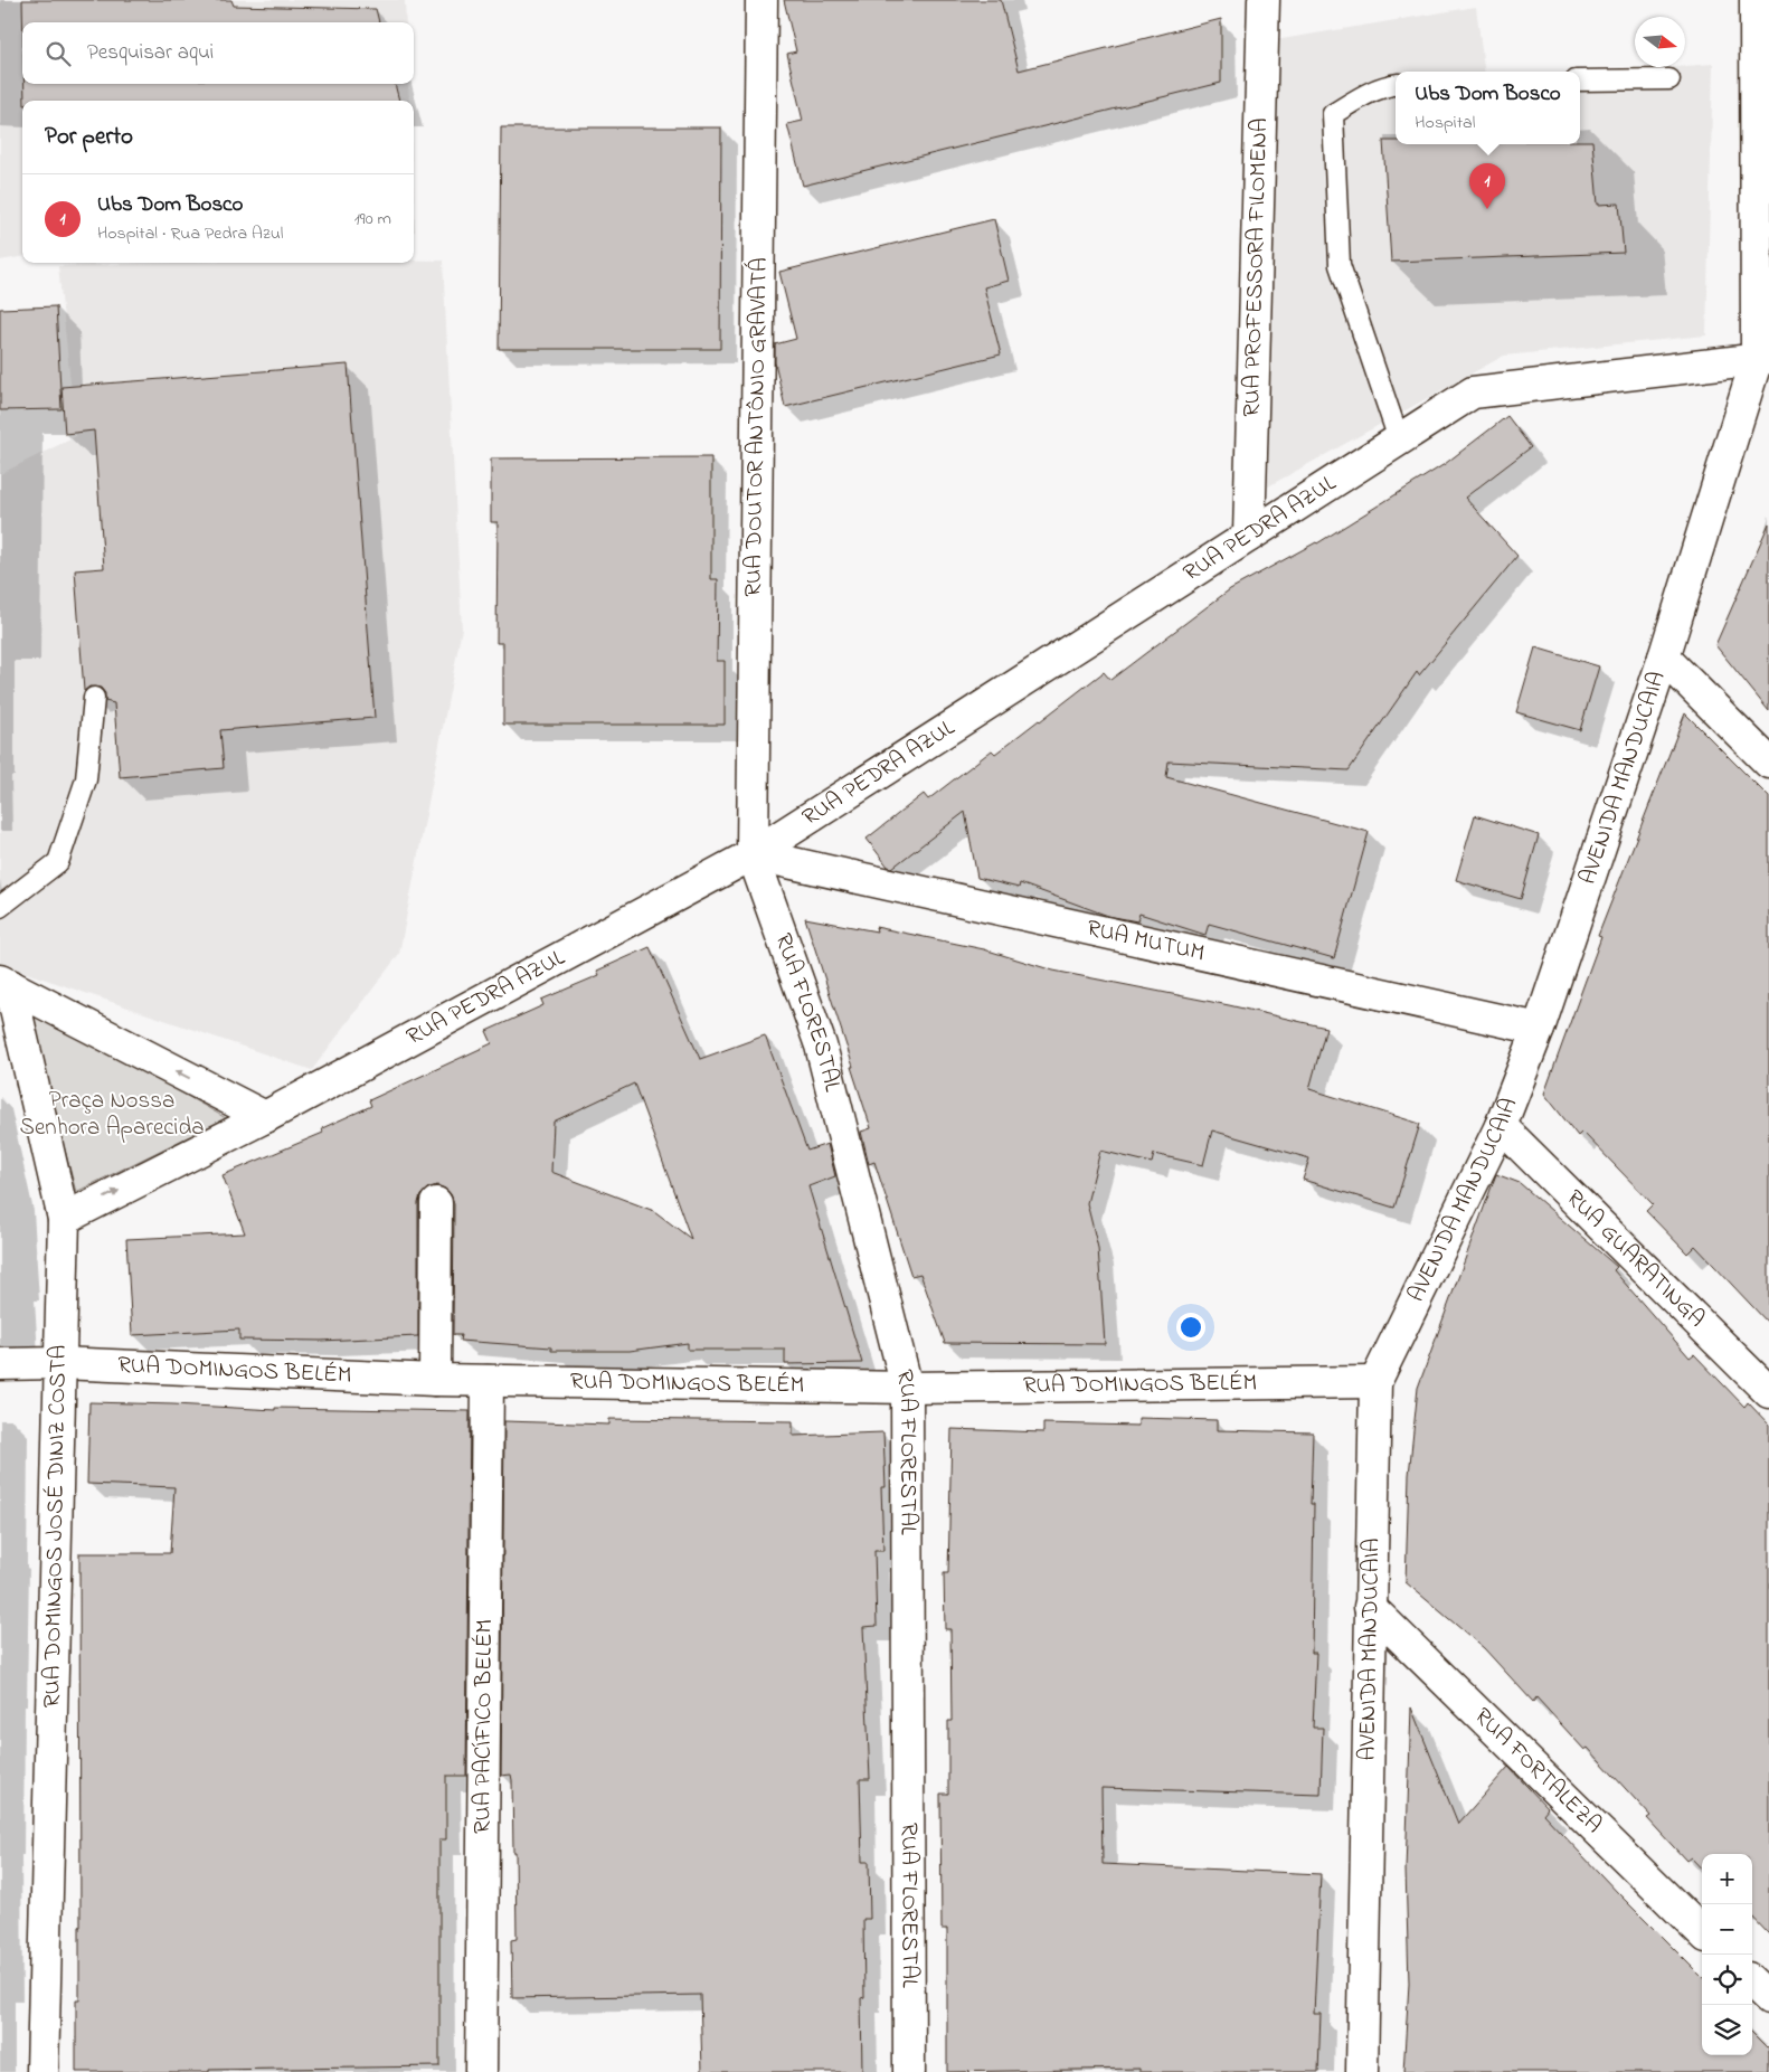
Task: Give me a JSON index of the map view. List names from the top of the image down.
{
  "streets": {
    "street": [
      "RUA PROFESSORA FILOMENA",
      "RUA DOUTOR ANTÔNIO GRAVATÁ",
      "RUA PEDRA AZUL",
      "AVENIDA MANDUCAIA",
      "RUA MUTUM",
      "RUA FLORESTAL",
      "RUA GUARATINGA",
      "RUA DOMINGOS BELÉM",
      "RUA DOMINGOS JOSÉ DINIZ COSTA",
      "RUA PACÍFICO BELÉM",
      "RUA FORTALEZA"
    ]
  },
  "crossings": [
    ["RUA PROFESSORA FILOMENA", "RUA PEDRA AZUL"],
    ["RUA DOUTOR ANTÔNIO GRAVATÁ", "RUA PEDRA AZUL"],
    ["RUA DOUTOR ANTÔNIO GRAVATÁ", "RUA MUTUM"],
    ["RUA DOUTOR ANTÔNIO GRAVATÁ", "RUA FLORESTAL"],
    ["RUA PEDRA AZUL", "AVENIDA MANDUCAIA"],
    ["RUA PEDRA AZUL", "RUA MUTUM"],
    ["RUA PEDRA AZUL", "RUA FLORESTAL"],
    ["AVENIDA MANDUCAIA", "RUA MUTUM"],
    ["AVENIDA MANDUCAIA", "RUA GUARATINGA"],
    ["AVENIDA MANDUCAIA", "RUA DOMINGOS BELÉM"],
    ["AVENIDA MANDUCAIA", "RUA FORTALEZA"],
    ["RUA MUTUM", "RUA FLORESTAL"],
    ["RUA FLORESTAL", "RUA DOMINGOS BELÉM"],
    ["RUA DOMINGOS BELÉM", "RUA DOMINGOS JOSÉ DINIZ COSTA"],
    ["RUA DOMINGOS BELÉM", "RUA PACÍFICO BELÉM"]
  ],
  "parks": ["Praça Nossa Senhora Aparecida"],
  "north": "right",
  "page": {
    "search": "Pesquisar aqui",
    "popup": ["Ubs Dom Bosco", "Hospital"],
    "heading": "Por perto",
    "pins": "1",
    "list": [
      {
        "mark": "1",
        "name": "Ubs Dom Bosco",
        "note": "Hospital · Rua Pedra Azul",
        "value": "190 m"
      }
    ],
    "map_buttons": ["+", "−"]
  }
}
